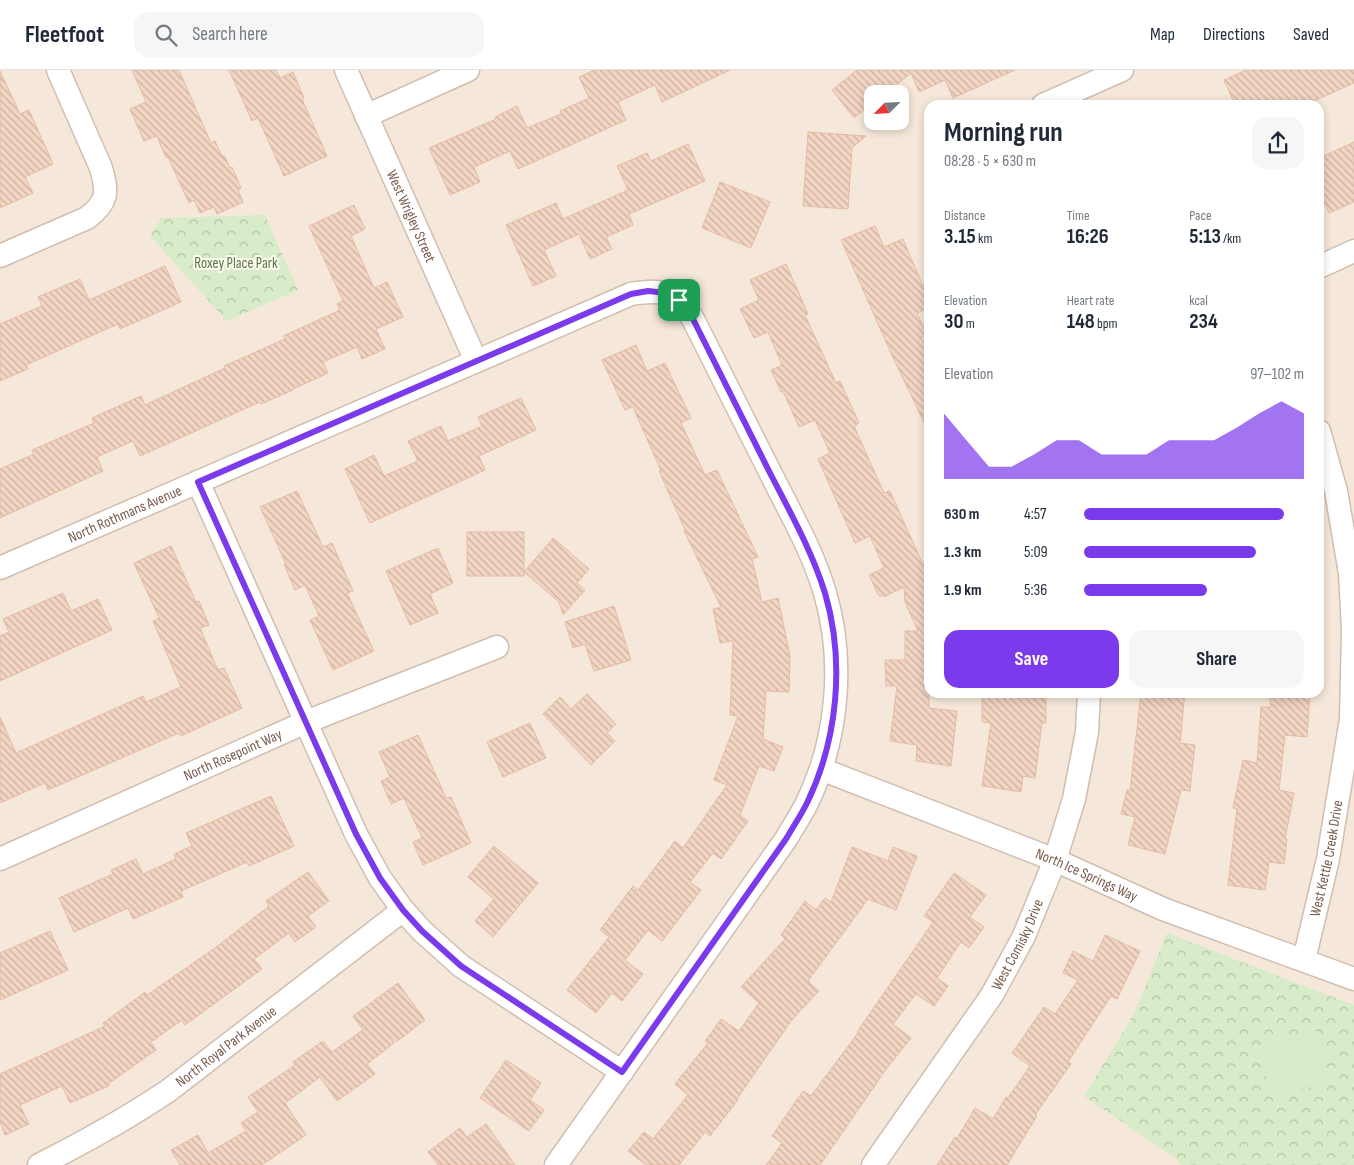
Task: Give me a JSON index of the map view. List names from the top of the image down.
{
  "streets": {
    "street": [
      "West Wrigley Street",
      "North Rothmans Avenue",
      "North Rosepoint Way",
      "West Kettle Creek Drive",
      "North Ice Springs Way",
      "West Comisky Drive",
      "North Royal Park Avenue"
    ]
  },
  "crossings": [
    ["West Wrigley Street", "North Rothmans Avenue"],
    ["North Rothmans Avenue", "North Ice Springs Way"],
    ["West Kettle Creek Drive", "North Ice Springs Way"],
    ["North Ice Springs Way", "West Comisky Drive"]
  ],
  "parks": ["Roxey Place Park"],
  "north": "bottom left",
  "page": {
    "header": "Fleetfoot",
    "search": "Search here",
    "nav": ["Map", "Directions", "Saved"],
    "heading": ["Morning run", "08:28 · 5 × 630 m"],
    "stats": [
      ["Distance", "3.15 km"],
      ["Time", "16:26"],
      ["Pace", "5:13 /km"],
      ["Elevation", "30 m"],
      ["Heart rate", "148 bpm"],
      ["kcal", "234"]
    ],
    "chart": ["Elevation", "97–102 m"],
    "list": [
      {
        "name": "630 m",
        "note": "4:57"
      },
      {
        "name": "1.3 km",
        "note": "5:09"
      },
      {
        "name": "1.9 km",
        "note": "5:36"
      }
    ],
    "buttons": ["Save", "Share"]
  }
}
